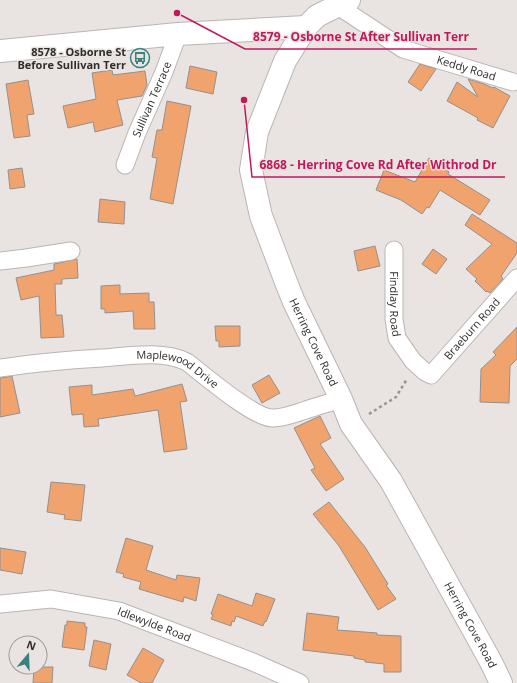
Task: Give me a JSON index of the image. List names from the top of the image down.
{
  "streets": {
    "main road": ["Herring Cove Road"],
    "street": [
      "Keddy Road",
      "Sullivan Terrace",
      "Findlay Road",
      "Braeburn Road",
      "Maplewood Drive",
      "Idlewylde Road"
    ]
  },
  "crossings": [
    ["Keddy Road", "Herring Cove Road"],
    ["Findlay Road", "Braeburn Road"],
    ["Herring Cove Road", "Maplewood Drive"]
  ],
  "places": {
    "other": ["8579 - Osborne St After Sullivan Terr", "6868 - Herring Cove Rd After Withrod Dr"],
    "bus stop": ["8578 - Osborne St Before Sullivan Terr"]
  },
  "north": "top"
}
